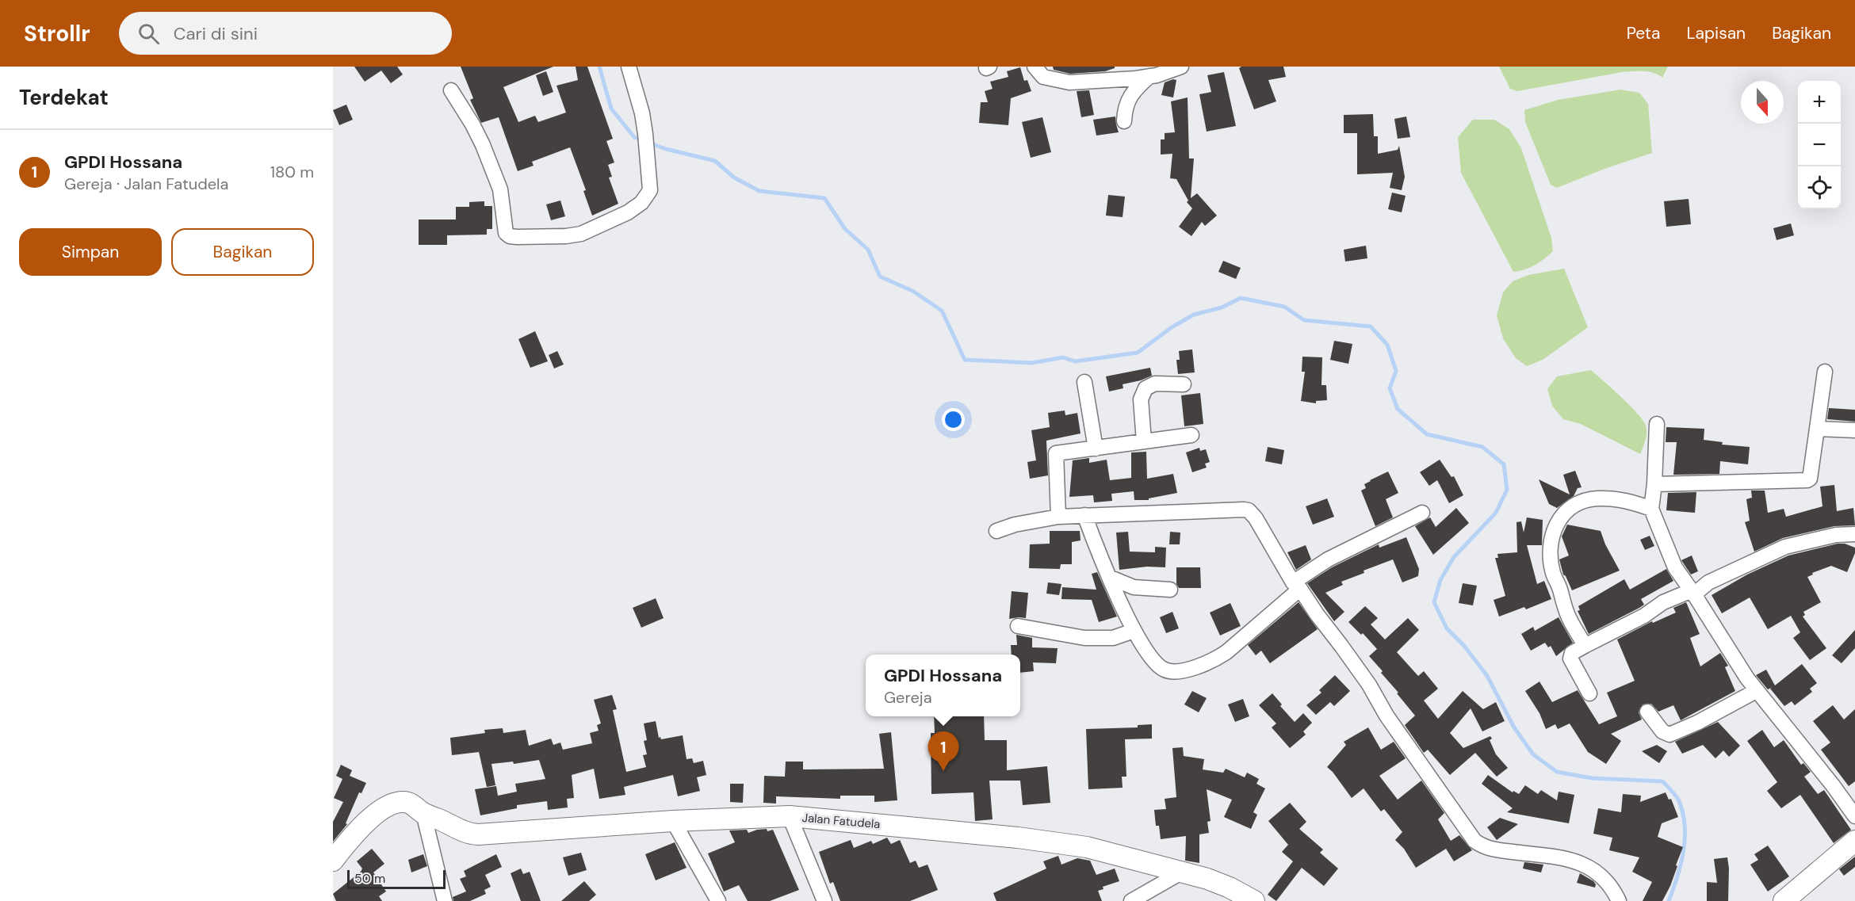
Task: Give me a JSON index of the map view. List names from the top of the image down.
{
  "streets": {
    "street": ["Jalan Fatudela"]
  },
  "scale_bar": "50 m",
  "north": "bottom",
  "page": {
    "header": "Strollr",
    "search": "Cari di sini",
    "nav": ["Peta", "Lapisan", "Bagikan"],
    "heading": "Terdekat",
    "map_buttons": ["+", "−"],
    "list": [
      {
        "mark": "1",
        "name": "GPDI Hossana",
        "note": "Gereja · Jalan Fatudela",
        "value": "180 m"
      }
    ],
    "buttons": ["Simpan", "Bagikan"],
    "popup": ["GPDI Hossana", "Gereja"],
    "pins": "1",
    "scale": "50 m"
  }
}
